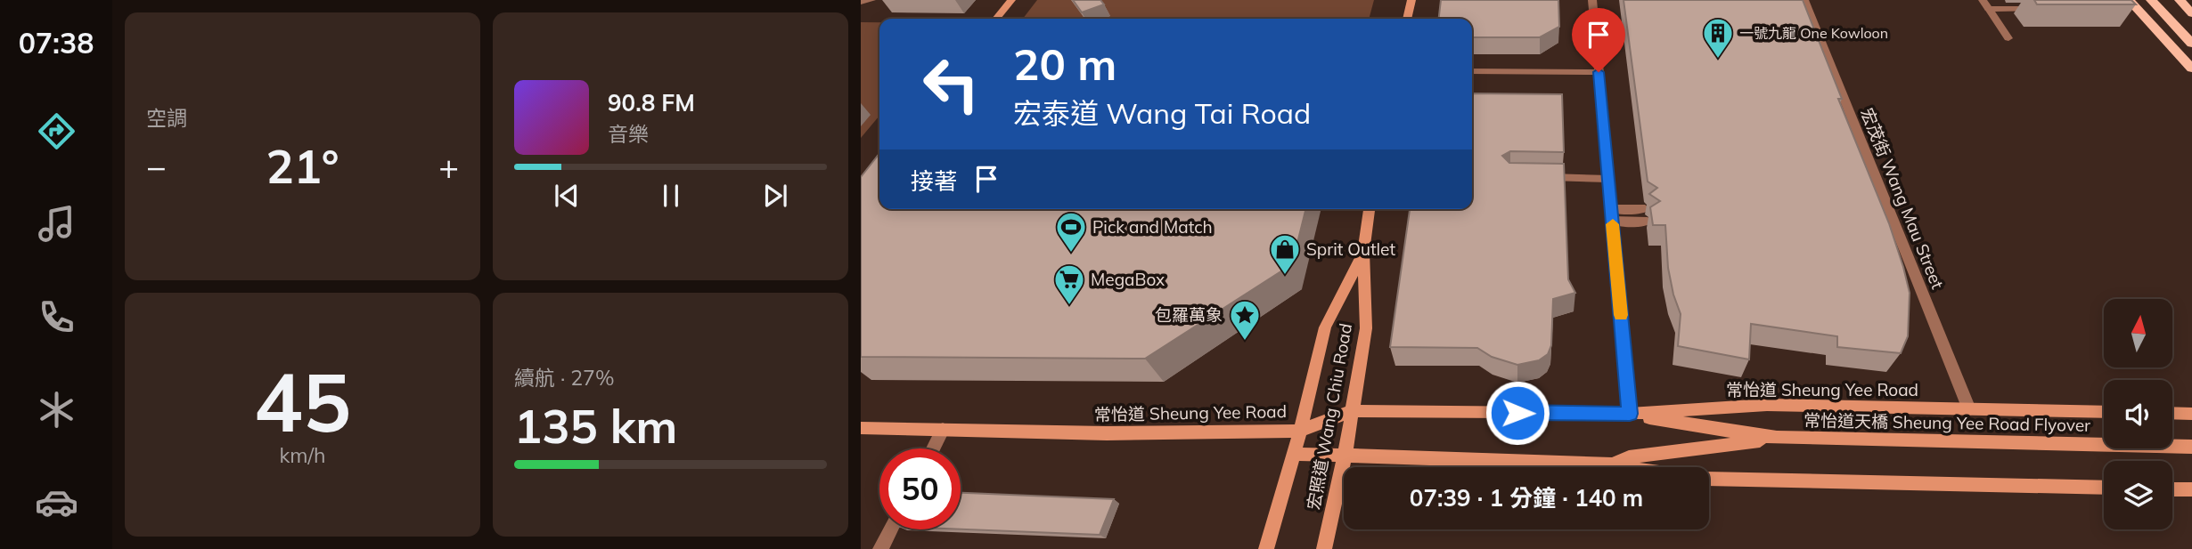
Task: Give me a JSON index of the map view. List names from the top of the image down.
{
  "streets": {
    "main road": ["常怡道 Sheung Yee Road", "宏照道 Wang Chiu Road", "常怡道天橋 Sheung Yee Road Flyover"],
    "street": ["宏茂街 Wang Mau Street"]
  },
  "crossings": [
    ["宏茂街 Wang Mau Street", "常怡道 Sheung Yee Road"],
    ["常怡道 Sheung Yee Road", "宏照道 Wang Chiu Road"],
    ["常怡道 Sheung Yee Road", "常怡道天橋 Sheung Yee Road Flyover"]
  ],
  "places": {
    "building": ["一號九龍 One Kowloon"],
    "sports": ["Pick and Match"],
    "shop": ["Sprit Outlet"],
    "supermarket": ["MegaBox"],
    "place": ["包羅萬象"]
  },
  "north": "top",
  "page": {
    "tabs": "07:38",
    "tile": [
      "空調",
      ["45", "km/h"],
      ["續航 · 27%", "135 km"]
    ],
    "turn": ["20 m", "宏泰道 Wang Tai Road"],
    "song": ["90.8 FM", "音樂"],
    "heat": ["−", "21°", "+"],
    "then": "接著",
    "limit": "50",
    "trip": "07:39 · 1 分鐘 · 140 m"
  }
}
